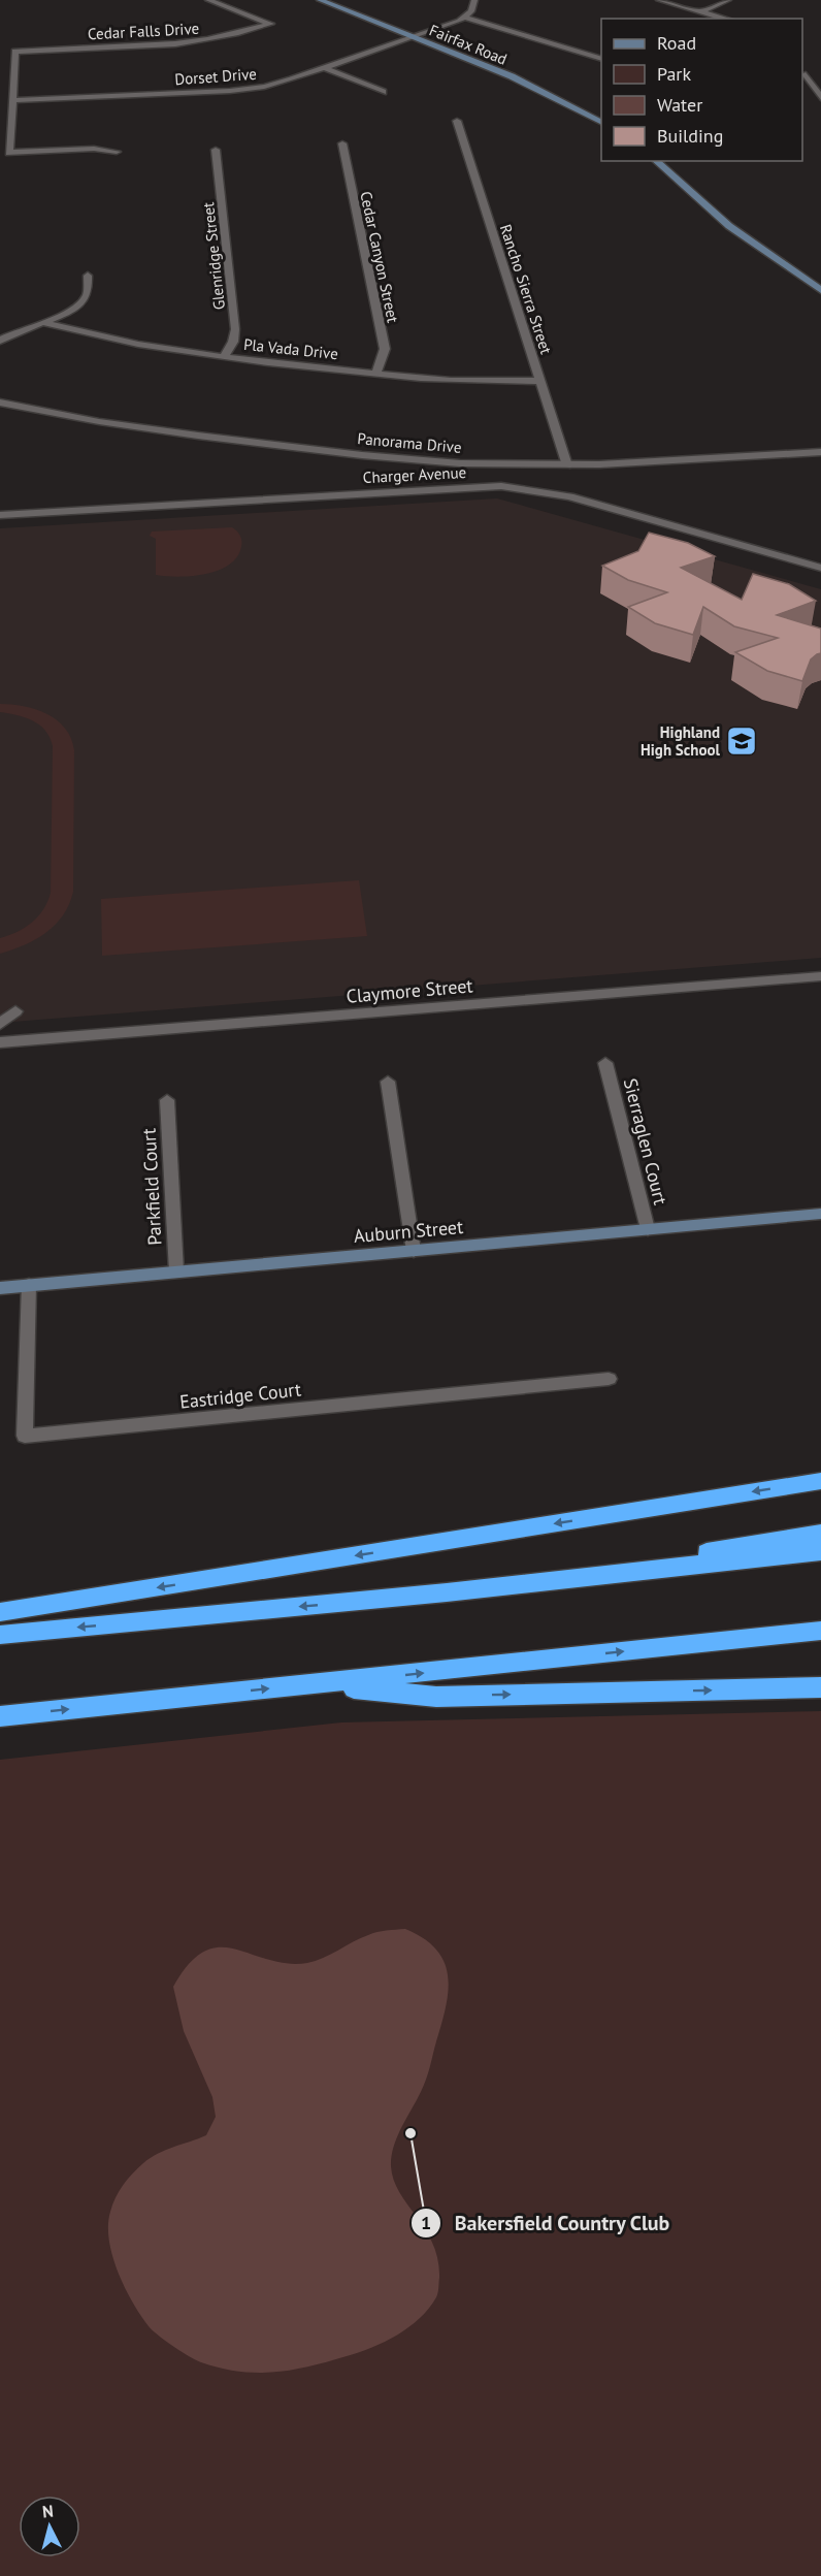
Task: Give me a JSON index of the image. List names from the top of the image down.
{
  "streets": {
    "main road": ["Fairfax Road", "Auburn Street"],
    "street": [
      "Cedar Falls Drive",
      "Dorset Drive",
      "Glenridge Street",
      "Cedar Canyon Street",
      "Rancho Sierra Street",
      "Pla Vada Drive",
      "Panorama Drive",
      "Charger Avenue",
      "Claymore Street",
      "Sierraglen Court",
      "Parkfield Court",
      "Eastridge Court"
    ]
  },
  "crossings": [
    ["Cedar Falls Drive", "Dorset Drive"],
    ["Fairfax Road", "Dorset Drive"],
    ["Glenridge Street", "Pla Vada Drive"],
    ["Cedar Canyon Street", "Pla Vada Drive"],
    ["Rancho Sierra Street", "Pla Vada Drive"],
    ["Rancho Sierra Street", "Panorama Drive"],
    ["Sierraglen Court", "Auburn Street"],
    ["Parkfield Court", "Auburn Street"],
    ["Auburn Street", "Eastridge Court"]
  ],
  "places": {
    "school or university": ["Highland High School"],
    "other": ["Bakersfield Country Club"]
  },
  "legend": [
    "Road",
    "Park",
    "Water",
    "Building"
  ],
  "north": "top"
}
